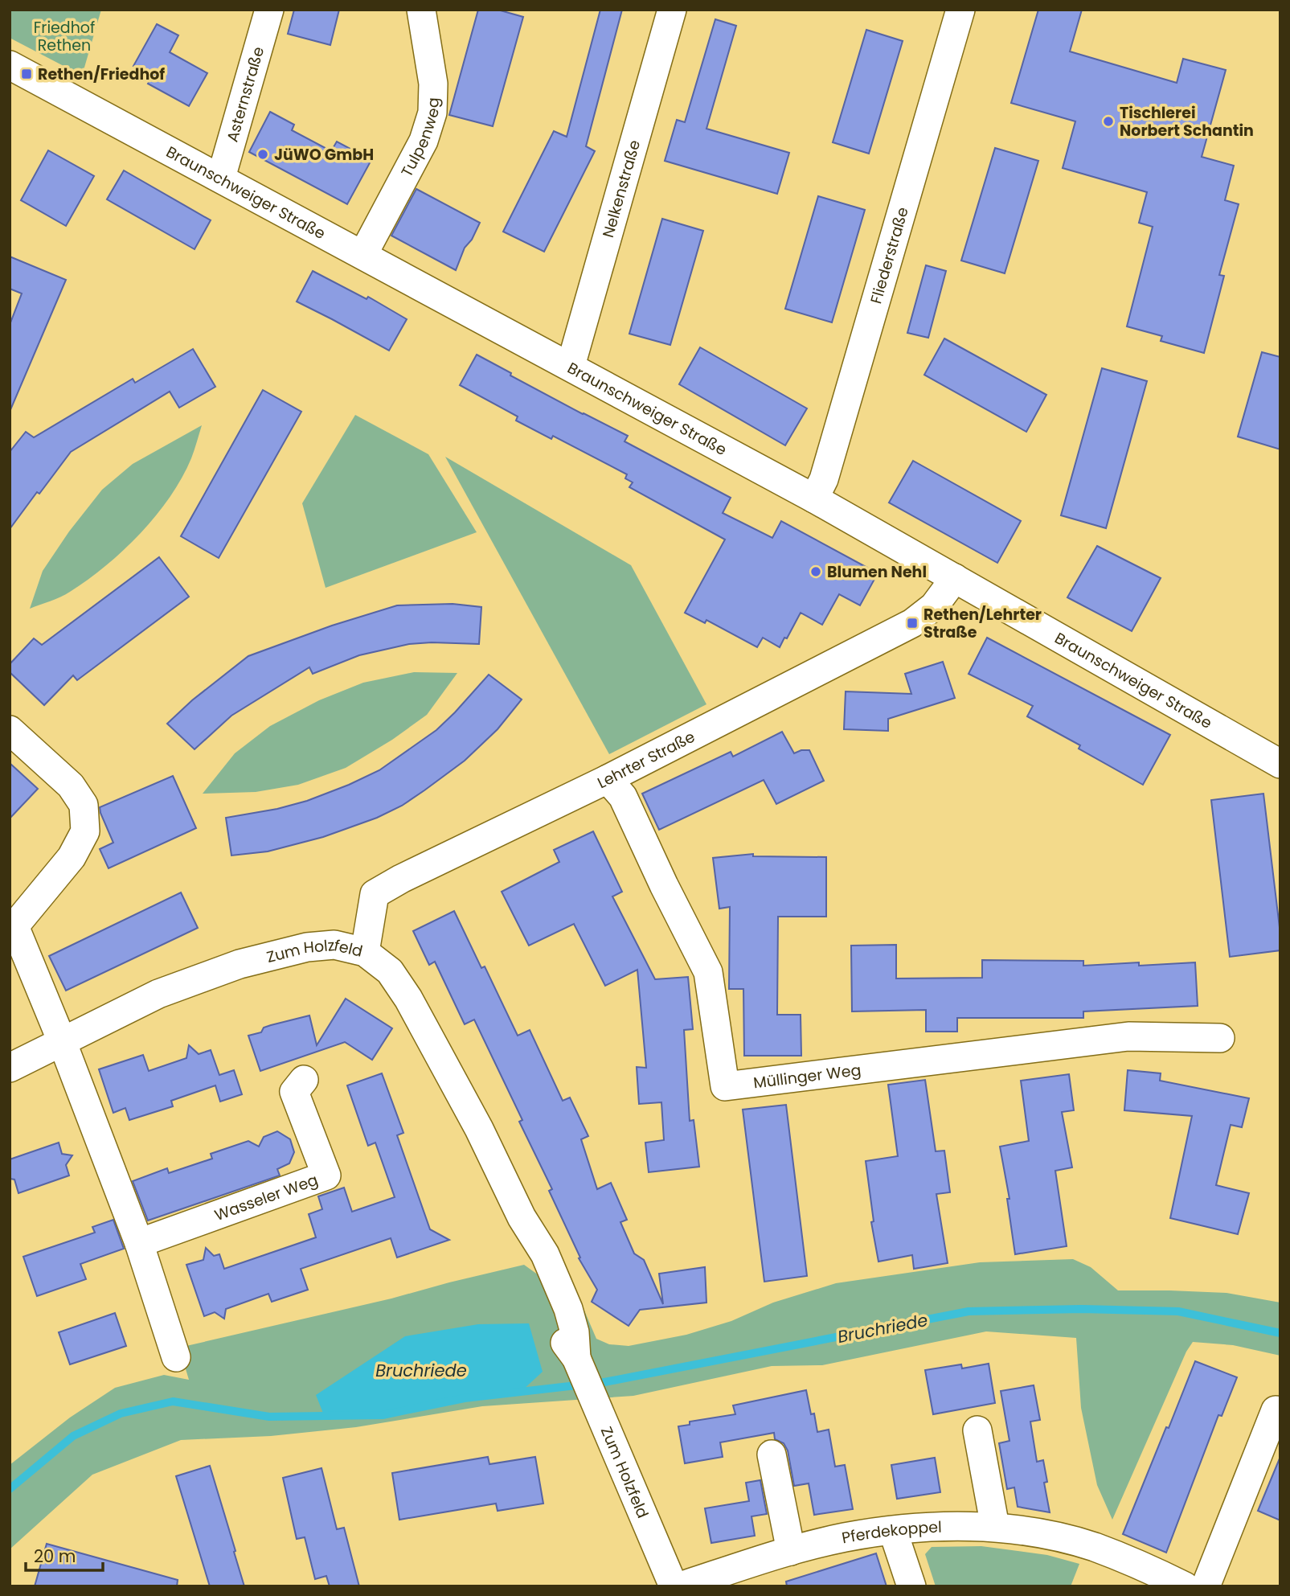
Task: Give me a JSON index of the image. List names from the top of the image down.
{
  "streets": {
    "street": [
      "Asternstraße",
      "Tulpenweg",
      "Nelkenstraße",
      "Braunschweiger Straße",
      "Fliederstraße",
      "Lehrter Straße",
      "Zum Holzfeld",
      "Müllinger Weg",
      "Wasseler Weg",
      "Pferdekoppel"
    ]
  },
  "crossings": [
    ["Asternstraße", "Braunschweiger Straße"],
    ["Tulpenweg", "Braunschweiger Straße"],
    ["Nelkenstraße", "Braunschweiger Straße"],
    ["Braunschweiger Straße", "Fliederstraße"],
    ["Braunschweiger Straße", "Lehrter Straße"],
    ["Lehrter Straße", "Zum Holzfeld"],
    ["Lehrter Straße", "Müllinger Weg"]
  ],
  "water": ["Bruchriede"],
  "parks": ["Friedhof Rethen"],
  "places": {
    "transit": ["Rethen/Friedhof", "Rethen/Lehrter Straße"],
    "other": ["Tischlerei Norbert Schantin", "JüWO GmbH", "Blumen Nehl"]
  },
  "scale_bar": "20 m"
}
